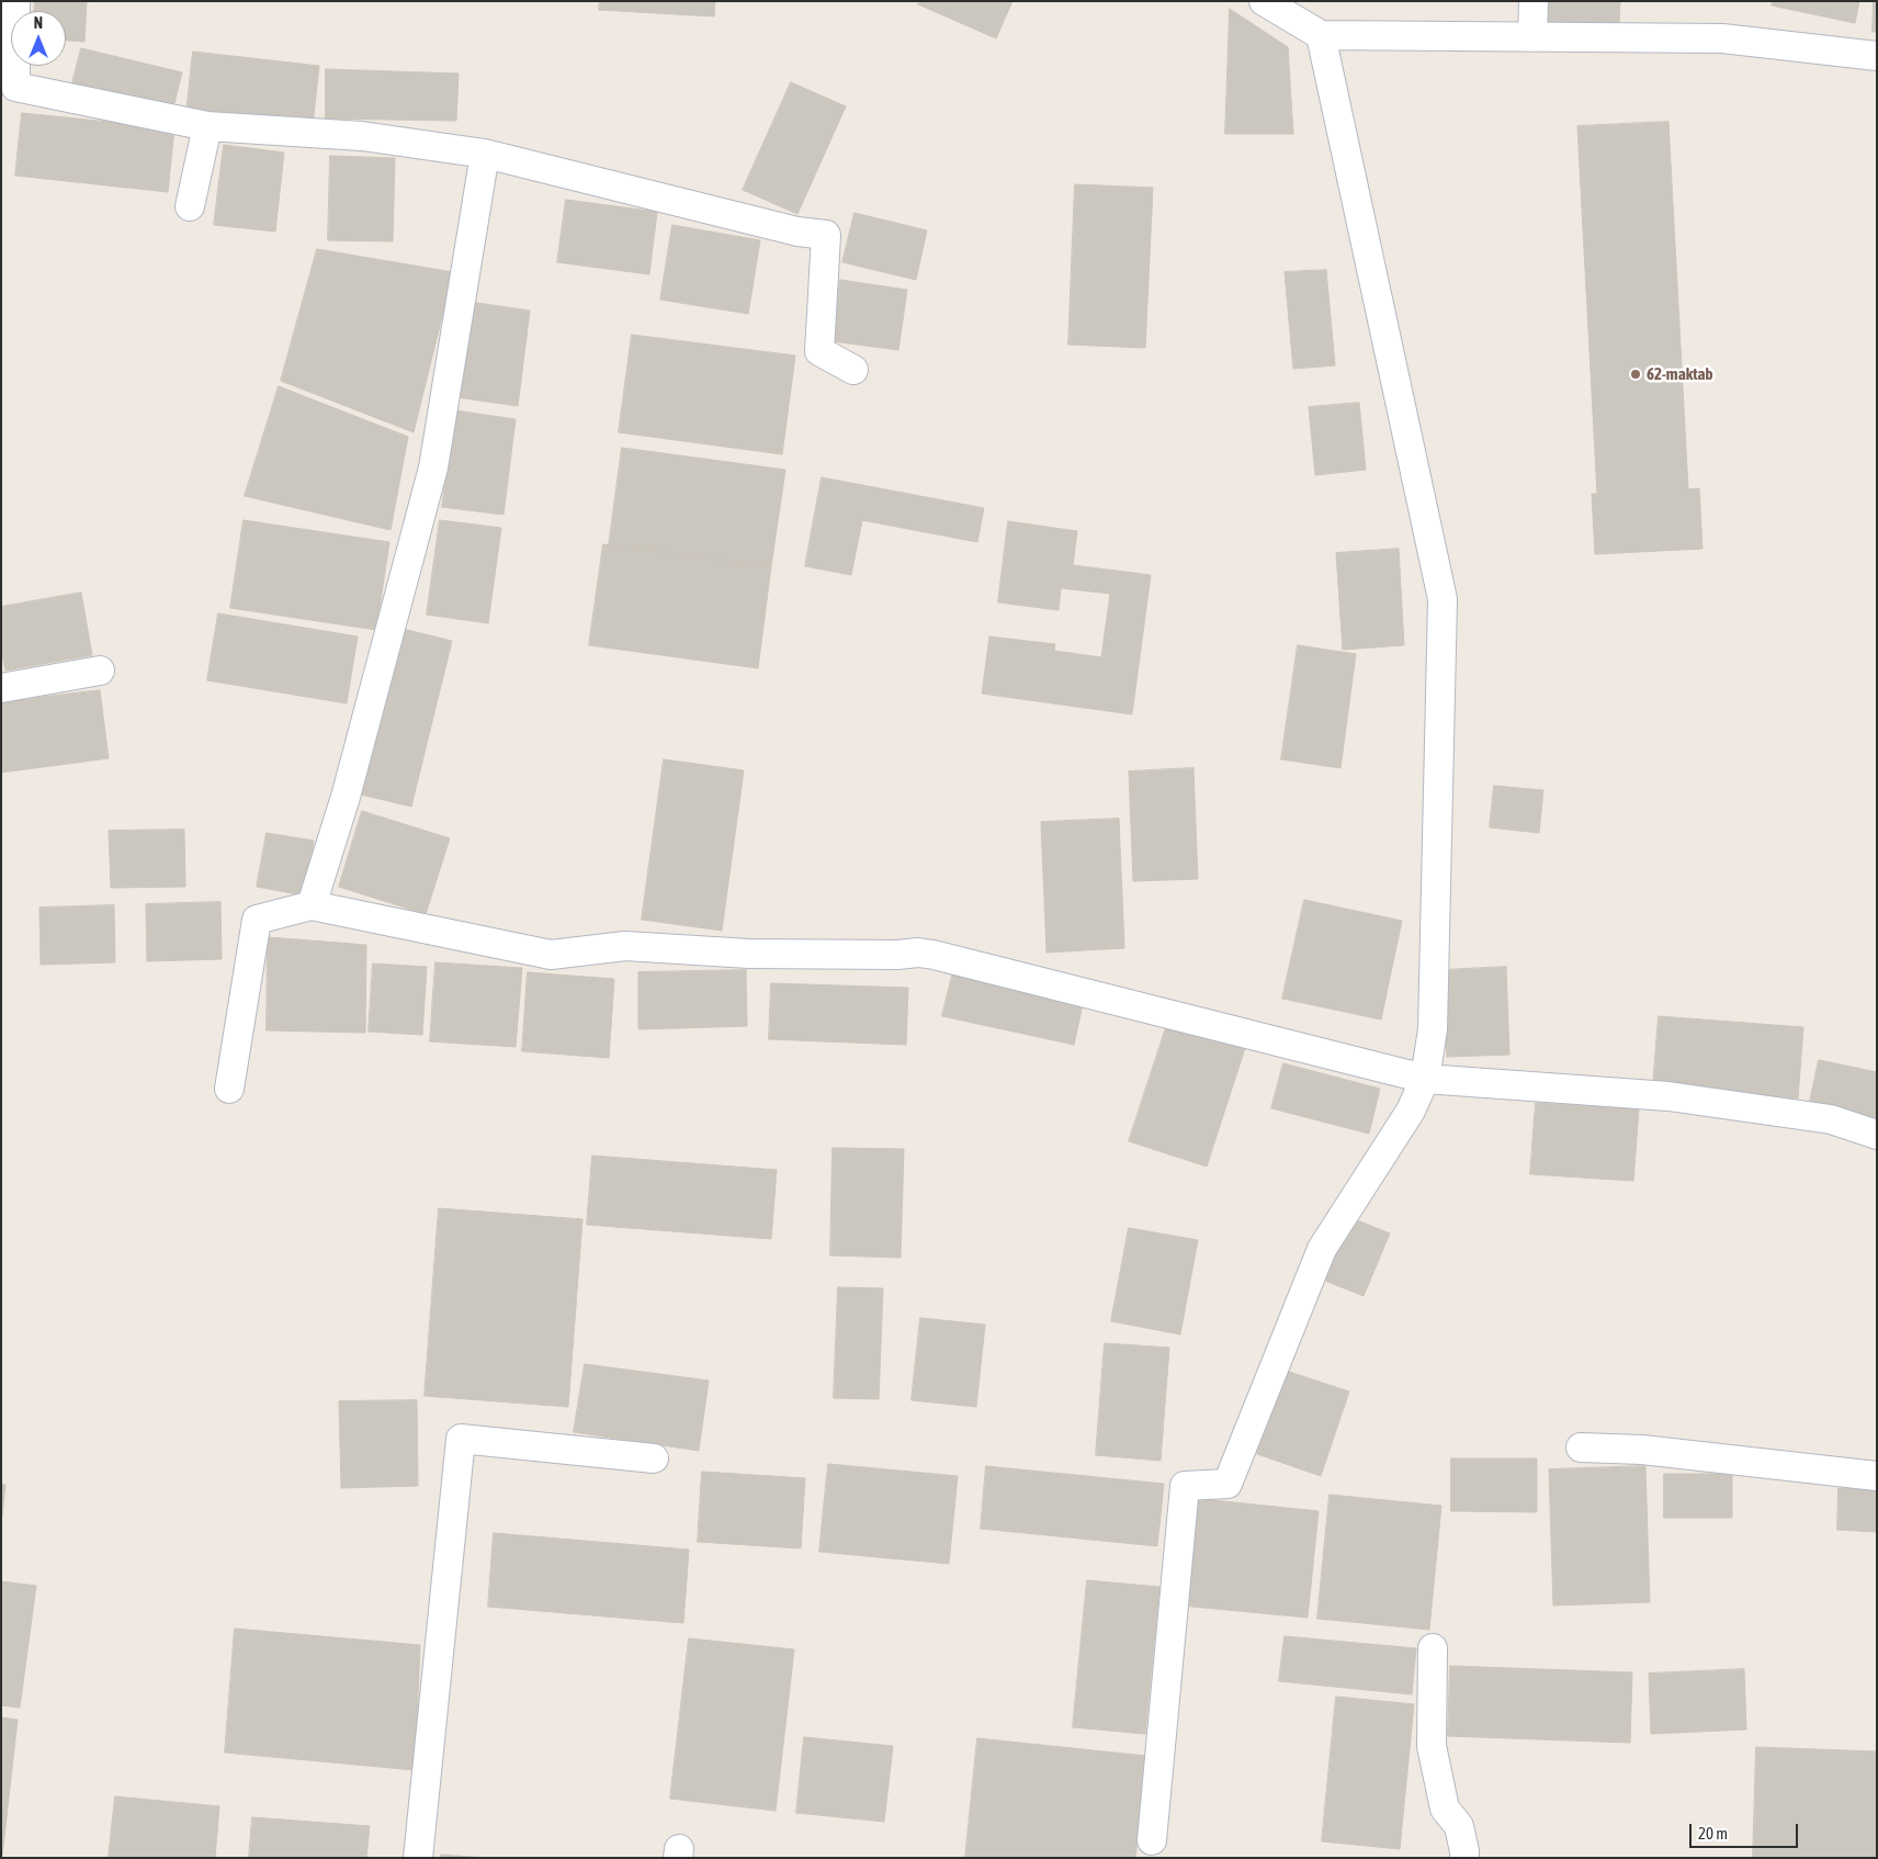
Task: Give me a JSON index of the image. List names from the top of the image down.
{
  "places": ["62-maktab"],
  "scale_bar": "20 m",
  "north": "top"
}
